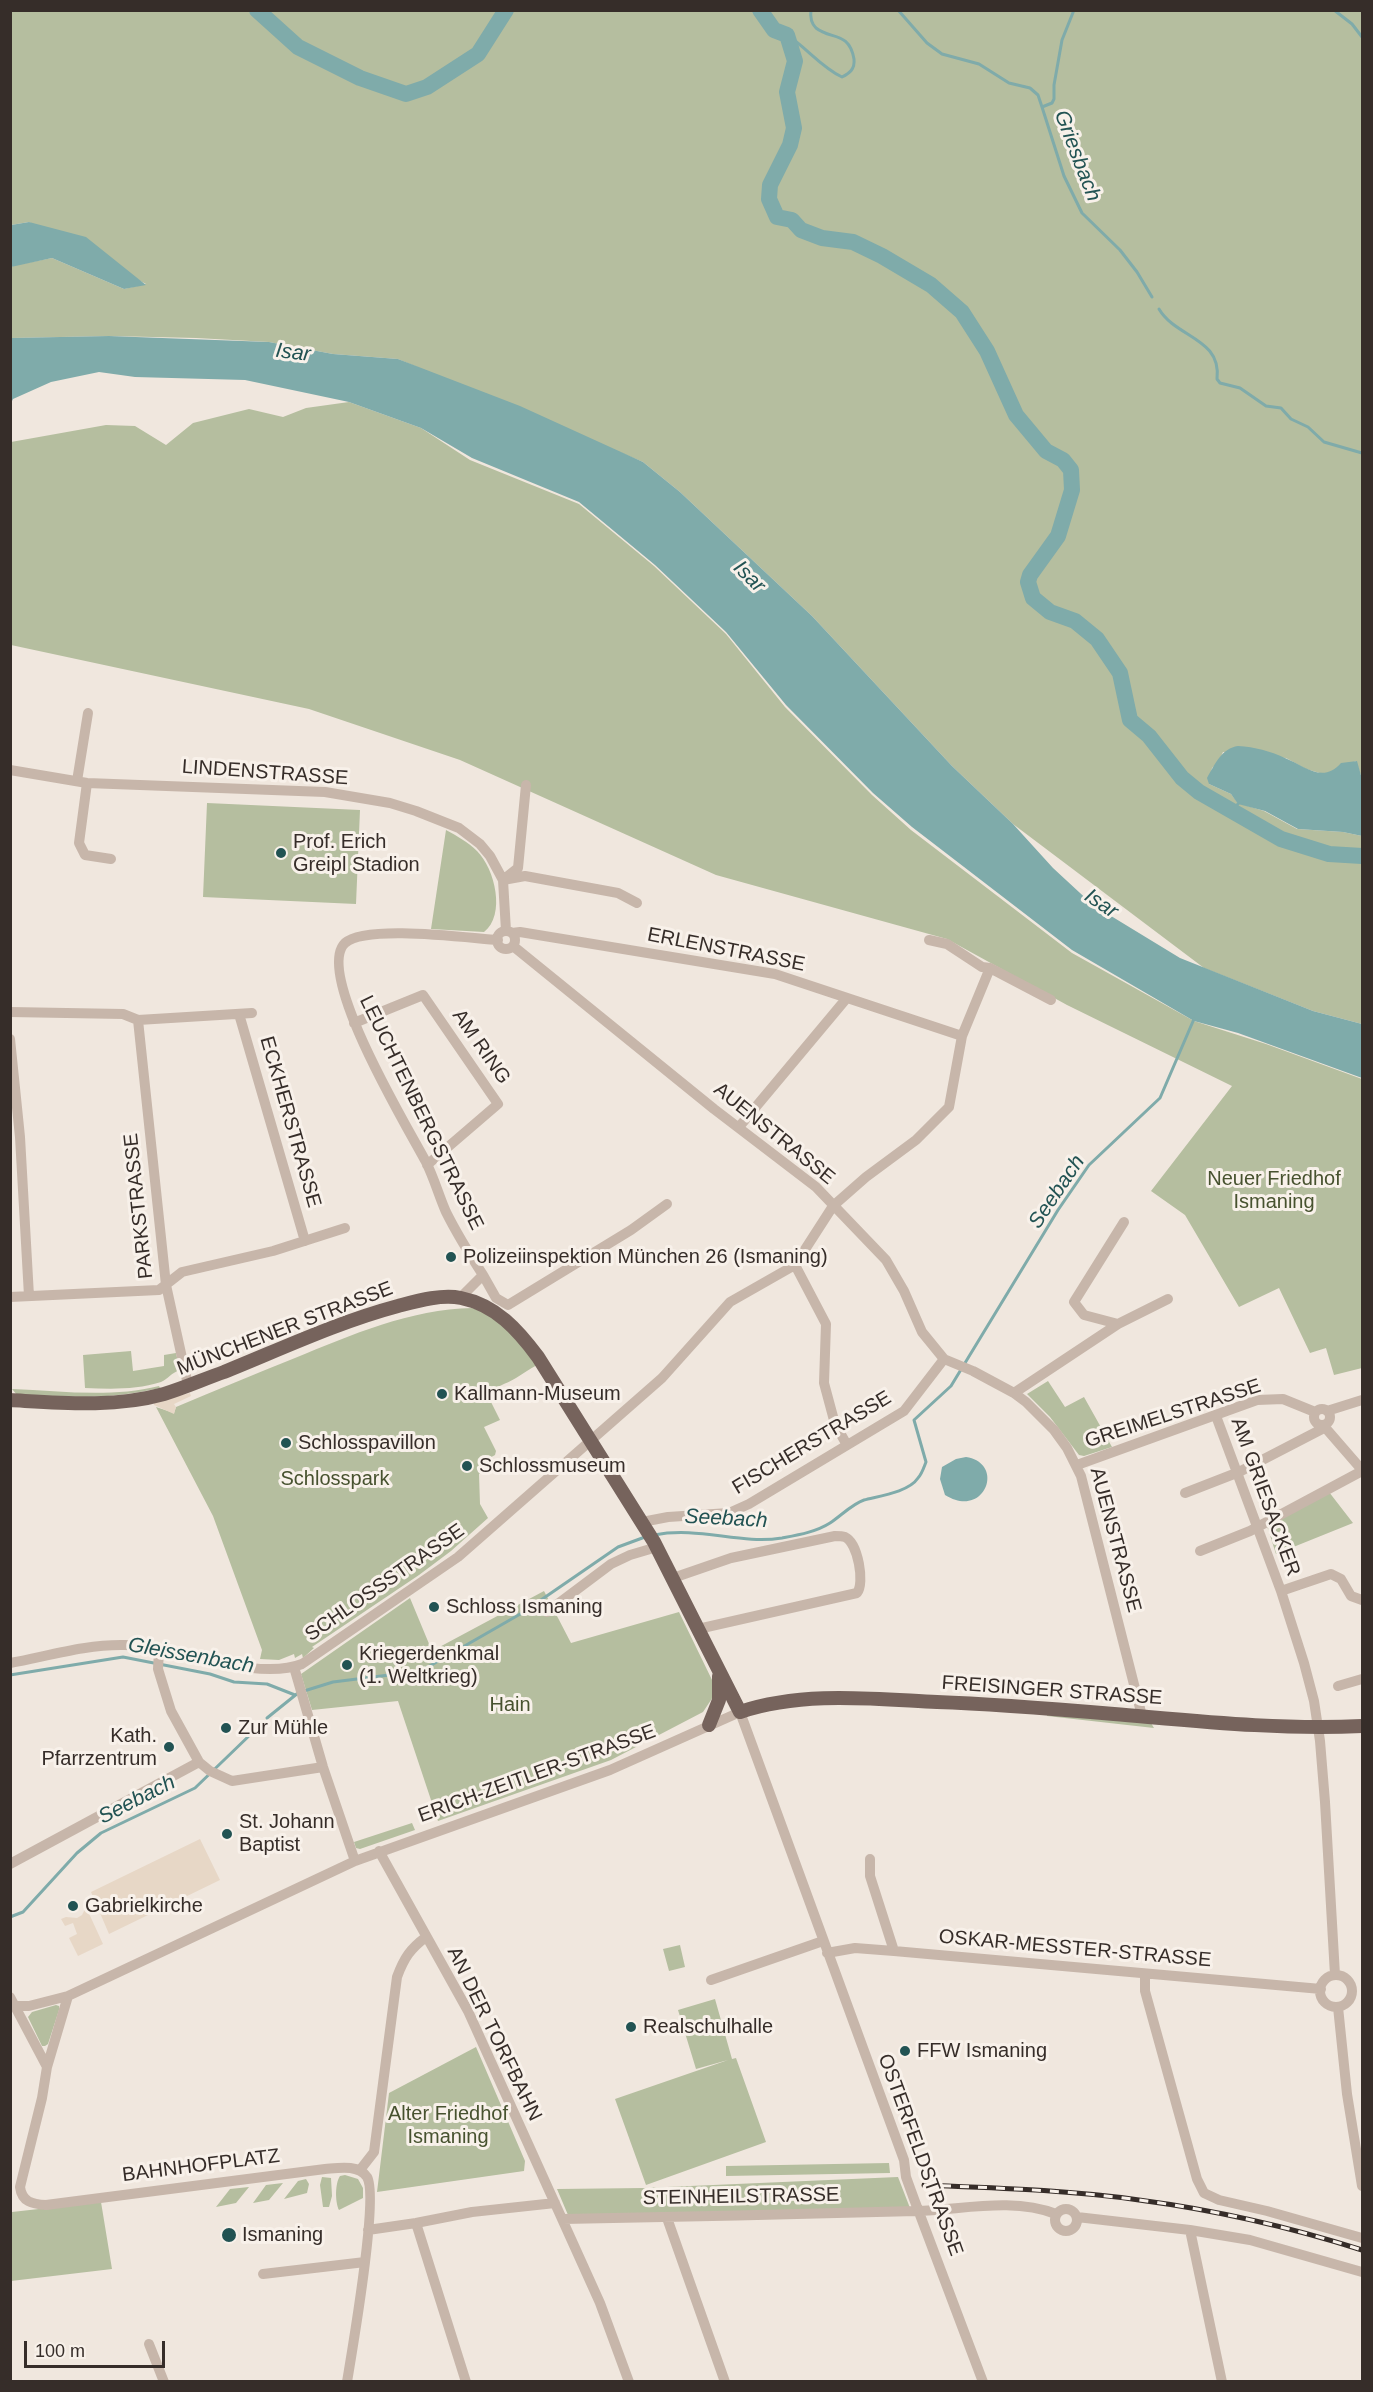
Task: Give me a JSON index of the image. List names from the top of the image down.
{
  "streets": {
    "main road": ["MÜNCHENER STRASSE", "FREISINGER STRASSE"],
    "street": [
      "LINDENSTRASSE",
      "ERLENSTRASSE",
      "AM RING",
      "LEUCHTENBERGSTRASSE",
      "ECKHERSTRASSE",
      "AUENSTRASSE",
      "PARKSTRASSE",
      "GREIMELSTRASSE",
      "FISCHERSTRASSE",
      "AM GRIESACKER",
      "SCHLOSSSTRASSE",
      "ERICH-ZEITLER-STRASSE",
      "OSKAR-MESSTER-STRASSE",
      "AN DER TORFBAHN",
      "OSTERFELDSTRASSE",
      "BAHNHOFPLATZ",
      "STEINHEILSTRASSE"
    ]
  },
  "crossings": [
    ["LINDENSTRASSE", "ERLENSTRASSE"],
    ["LINDENSTRASSE", "LEUCHTENBERGSTRASSE"],
    ["LINDENSTRASSE", "AUENSTRASSE"],
    ["ERLENSTRASSE", "LEUCHTENBERGSTRASSE"],
    ["ERLENSTRASSE", "AUENSTRASSE"],
    ["ERLENSTRASSE", "SCHLOSSSTRASSE"],
    ["AM RING", "LEUCHTENBERGSTRASSE"],
    ["LEUCHTENBERGSTRASSE", "AUENSTRASSE"],
    ["AUENSTRASSE", "GREIMELSTRASSE"],
    ["AUENSTRASSE", "FISCHERSTRASSE"],
    ["AUENSTRASSE", "SCHLOSSSTRASSE"],
    ["AUENSTRASSE", "FREISINGER STRASSE"],
    ["PARKSTRASSE", "MÜNCHENER STRASSE"],
    ["MÜNCHENER STRASSE", "FISCHERSTRASSE"],
    ["MÜNCHENER STRASSE", "SCHLOSSSTRASSE"],
    ["MÜNCHENER STRASSE", "FREISINGER STRASSE"],
    ["MÜNCHENER STRASSE", "ERICH-ZEITLER-STRASSE"],
    ["MÜNCHENER STRASSE", "OSTERFELDSTRASSE"],
    ["GREIMELSTRASSE", "AM GRIESACKER"],
    ["AM GRIESACKER", "FREISINGER STRASSE"],
    ["AM GRIESACKER", "OSKAR-MESSTER-STRASSE"],
    ["FREISINGER STRASSE", "ERICH-ZEITLER-STRASSE"],
    ["FREISINGER STRASSE", "OSTERFELDSTRASSE"],
    ["ERICH-ZEITLER-STRASSE", "AN DER TORFBAHN"],
    ["ERICH-ZEITLER-STRASSE", "OSTERFELDSTRASSE"],
    ["OSKAR-MESSTER-STRASSE", "OSTERFELDSTRASSE"],
    ["AN DER TORFBAHN", "STEINHEILSTRASSE"],
    ["OSTERFELDSTRASSE", "STEINHEILSTRASSE"]
  ],
  "water": [
    "Griesbach",
    "Isar",
    "Seebach",
    "Gleissenbach"
  ],
  "parks": [
    "Neuer Friedhof Ismaning",
    "Schlosspark",
    "Hain",
    "Alter Friedhof Ismaning"
  ],
  "places": [
    "Prof. Erich Greipl Stadion",
    "Polizeiinspektion München 26 (Ismaning)",
    "Kallmann-Museum",
    "Schlosspavillon",
    "Schlossmuseum",
    "Schloss Ismaning",
    "Kriegerdenkmal (1. Weltkrieg)",
    "Zur Mühle",
    "Kath. Pfarrzentrum",
    "St. Johann Baptist",
    "Gabrielkirche",
    "Realschulhalle",
    "FFW Ismaning",
    "Ismaning"
  ],
  "scale_bar": "100 m"
}
